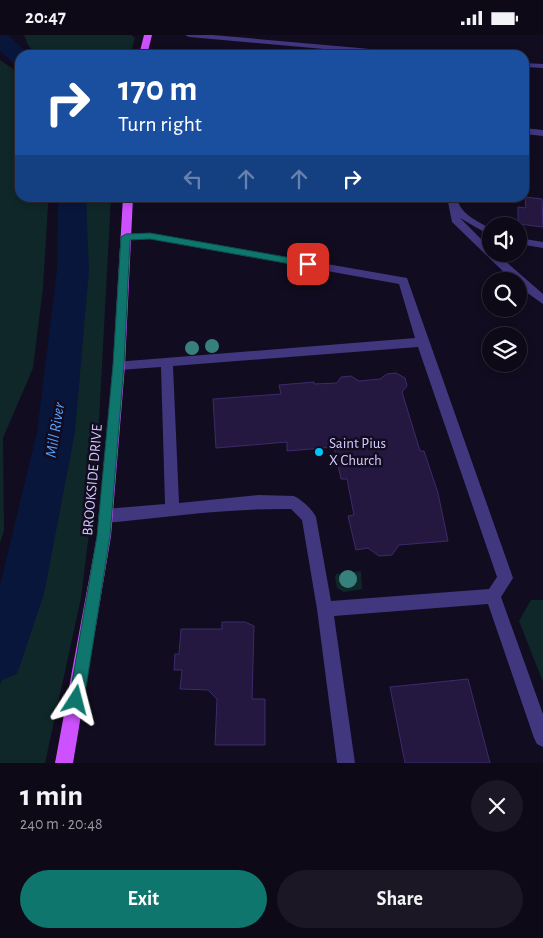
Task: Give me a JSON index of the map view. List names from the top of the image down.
{
  "streets": {
    "main road": ["BROOKSIDE DRIVE"]
  },
  "water": ["Mill River"],
  "places": ["Saint Pius X Church"],
  "page": {
    "status": "20:47",
    "turn": ["170 m", "Turn right"],
    "heading": ["1 min", "240 m · 20:48"],
    "buttons": ["Exit", "Share"]
  }
}
